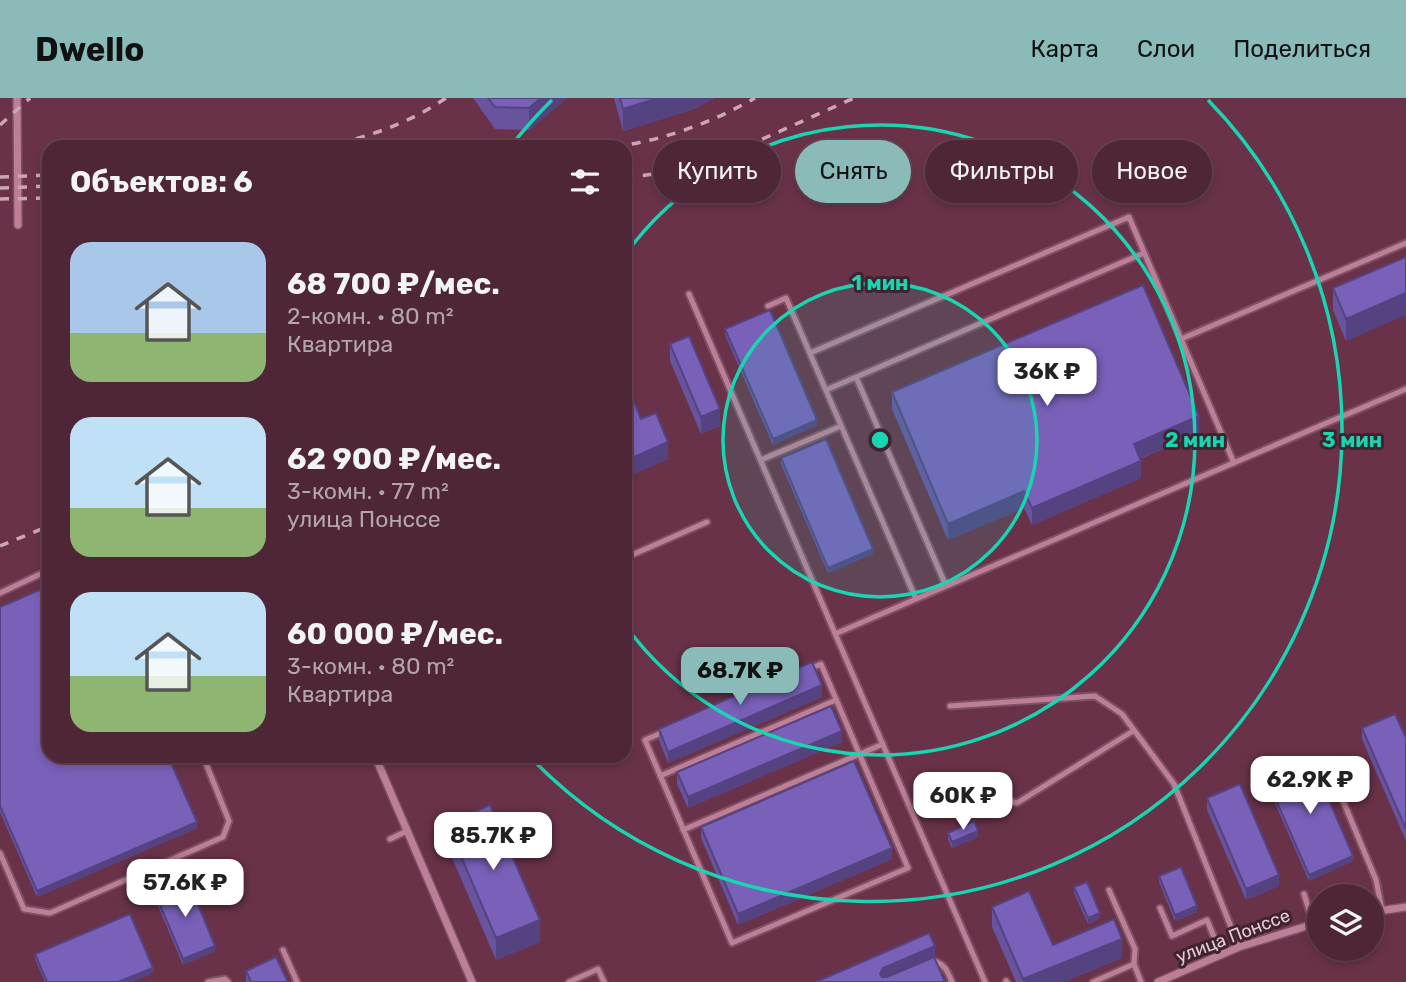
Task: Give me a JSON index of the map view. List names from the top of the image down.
{
  "streets": {
    "street": ["улица Понссе"]
  },
  "page": {
    "header": "Dwello",
    "nav": ["Карта", "Слои", "Поделиться"],
    "chip": [
      "Купить",
      "Снять",
      "Фильтры",
      "Новое"
    ],
    "heading": "Объектов: 6",
    "list": [
      {
        "name": "68 700 ₽/мес.",
        "note": "2-комн. · 80 m² · Квартира"
      },
      {
        "name": "62 900 ₽/мес.",
        "note": "3-комн. · 77 m² · улица Понссе"
      },
      {
        "name": "60 000 ₽/мес.",
        "note": "3-комн. · 80 m² · Квартира"
      }
    ],
    "price": [
      "36K ₽",
      "68.7K ₽",
      "62.9K ₽",
      "60K ₽",
      "85.7K ₽",
      "57.6K ₽"
    ]
  },
  "rings": ["1 мин", "2 мин", "3 мин"]
}
